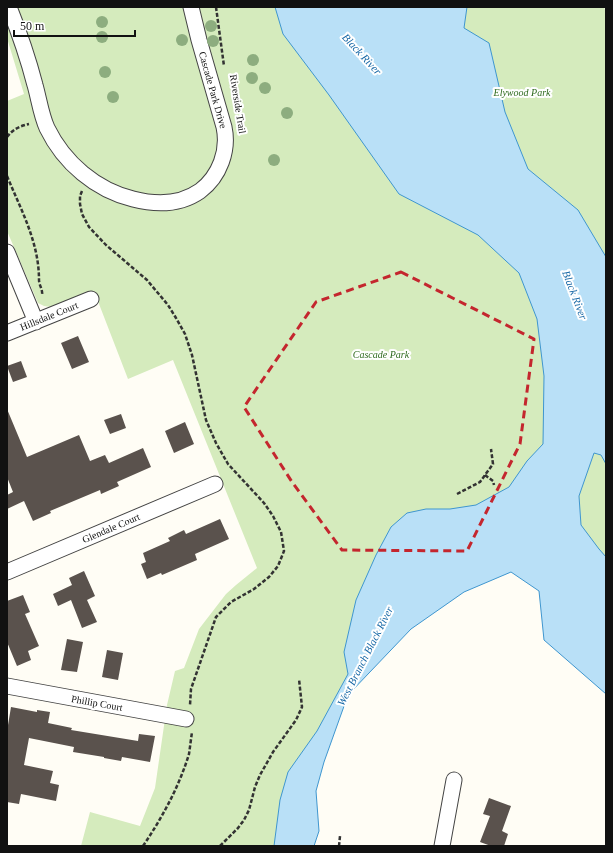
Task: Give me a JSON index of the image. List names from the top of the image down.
{
  "streets": {
    "street": [
      "Cascade Park Drive",
      "Hillsdale Court",
      "Glendale Court",
      "Phillip Court"
    ],
    "path": ["Riverside Trail"]
  },
  "water": ["Black River", "West Branch Black River"],
  "parks": ["Elywood Park", "Cascade Park"],
  "scale_bar": "50 m"
}
